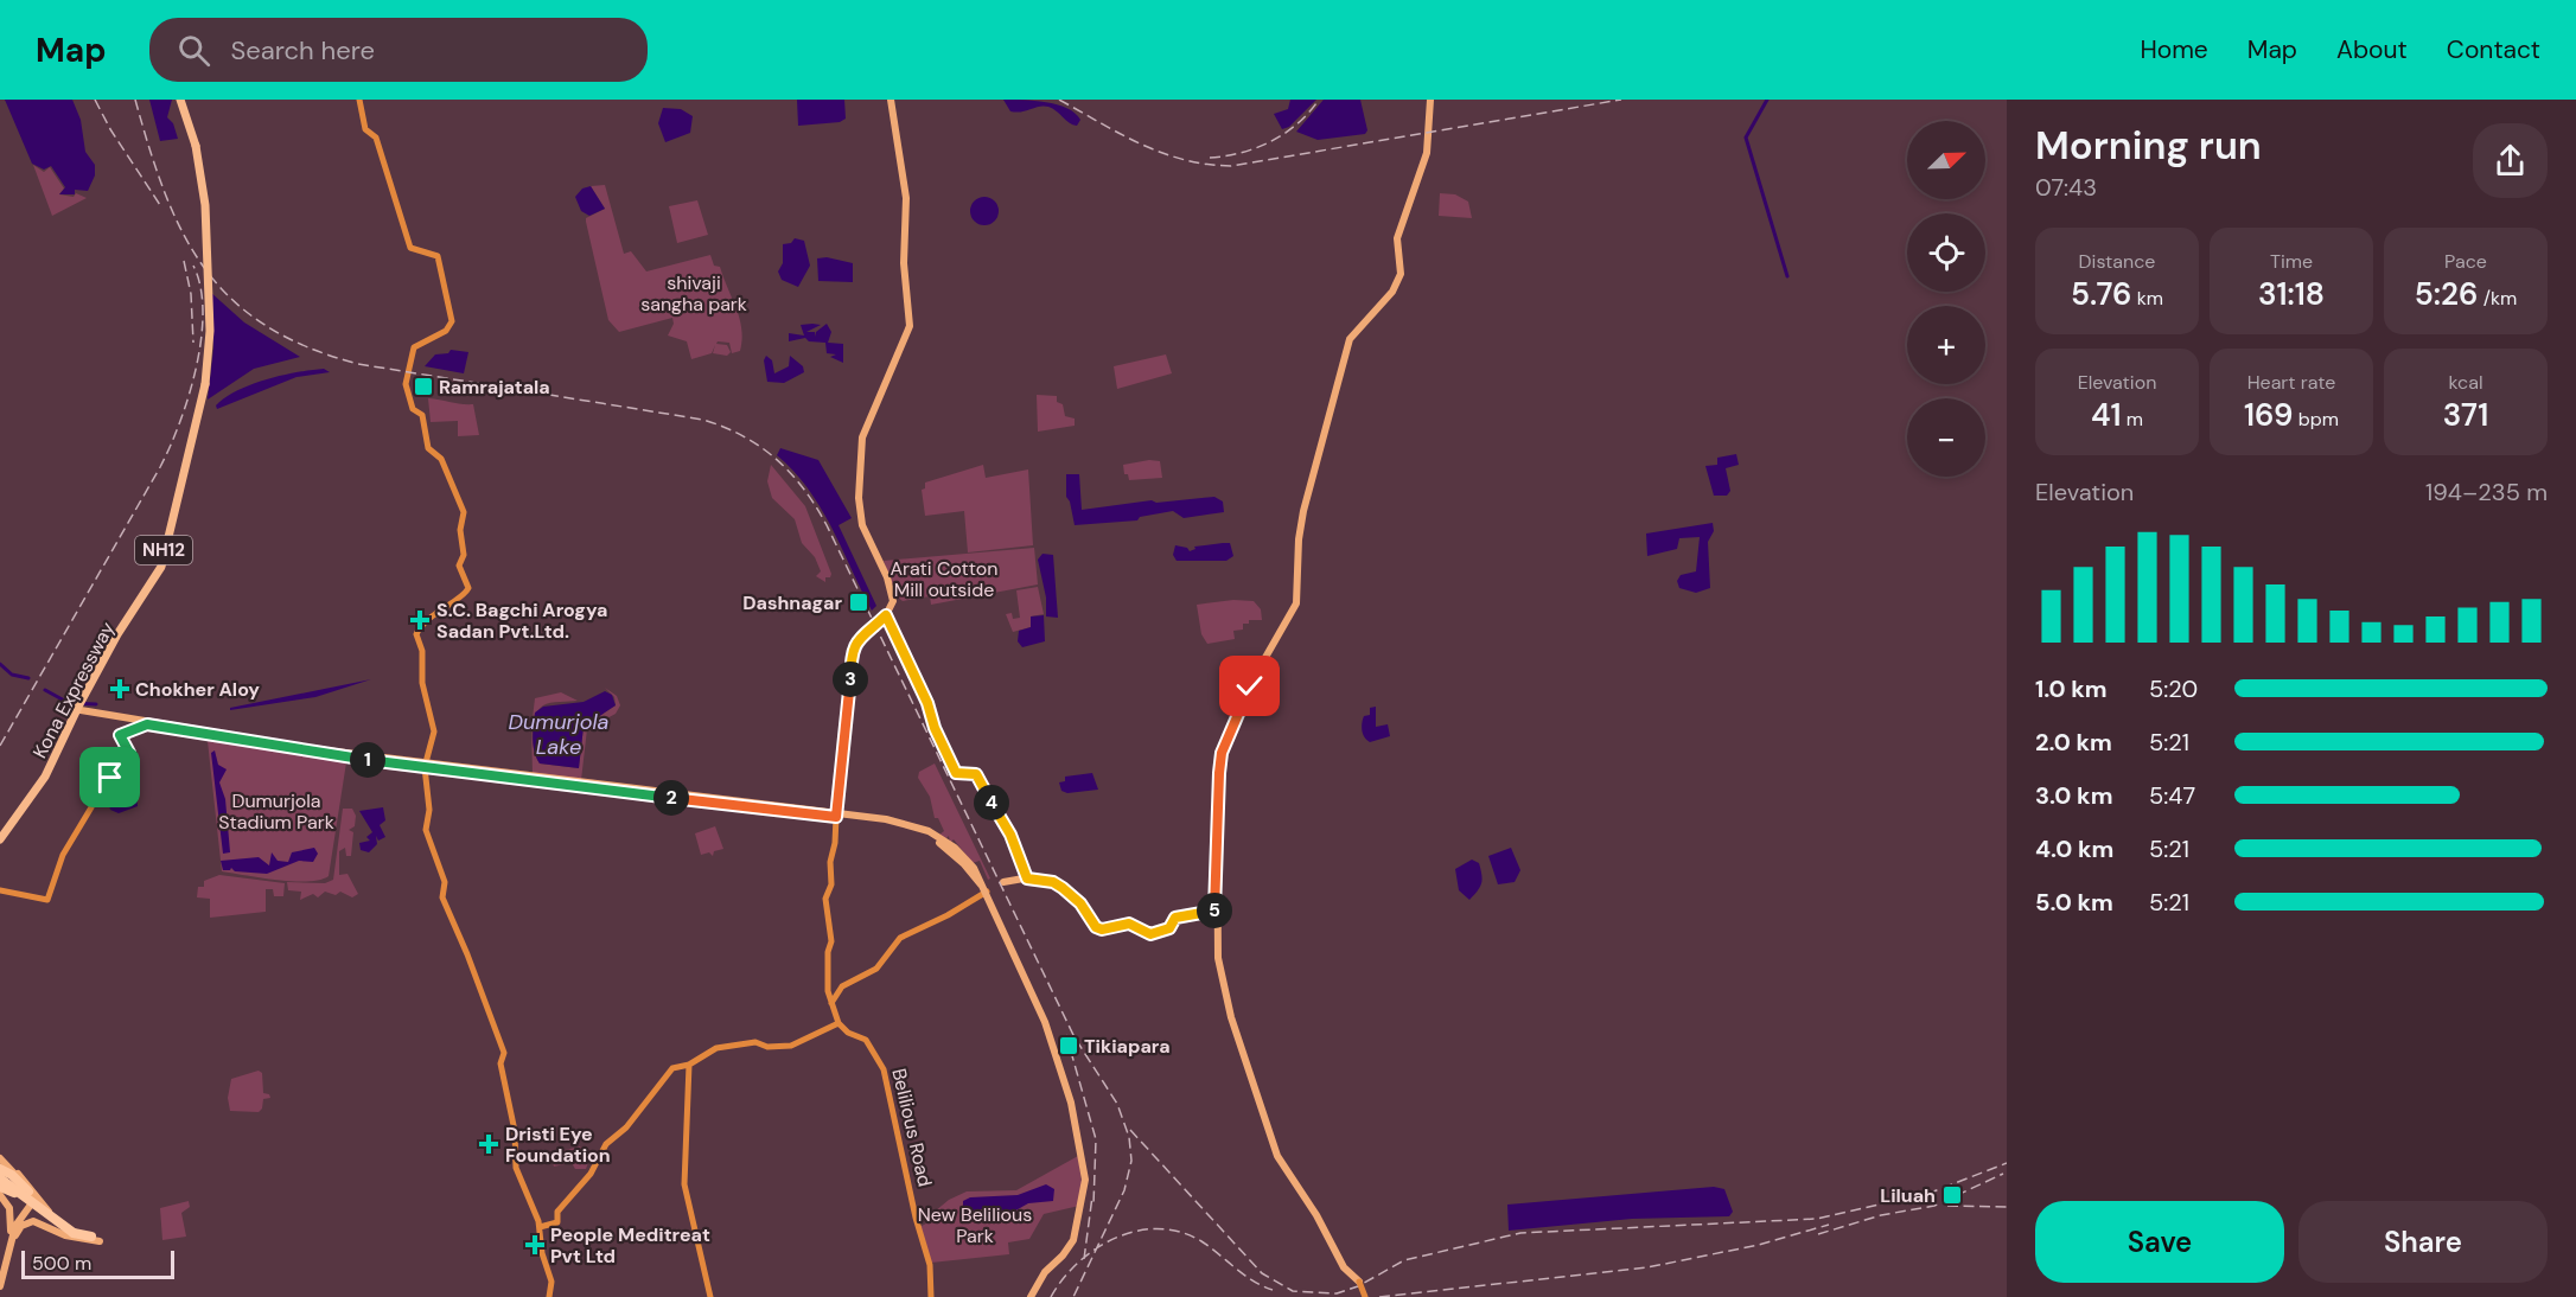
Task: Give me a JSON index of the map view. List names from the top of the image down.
{
  "streets": {
    "highway": ["NH12", "Kona Expressway"],
    "main road": ["Belilious Road"]
  },
  "water": ["Dumurjola Lake"],
  "parks": [
    "shivaji sangha park",
    "Arati Cotton Mill outside",
    "Dumurjola Stadium Park",
    "New Belilious Park"
  ],
  "places": {
    "transit": [
      "Ramrajatala",
      "Dashnagar",
      "Tikiapara",
      "Liluah"
    ],
    "health": [
      "S.C. Bagchi Arogya Sadan Pvt.Ltd.",
      "Chokher Aloy",
      "Dristi Eye Foundation",
      "People Meditreat Pvt Ltd"
    ]
  },
  "scale_bar": "500 m",
  "north": "top right",
  "page": {
    "header": "Map",
    "search": "Search here",
    "nav": [
      "Home",
      "Map",
      "About",
      "Contact"
    ],
    "heading": ["Morning run", "07:43"],
    "map_buttons": ["+", "−"],
    "stats": [
      ["Distance", "5.76 km"],
      ["Time", "31:18"],
      ["Pace", "5:26 /km"],
      ["Elevation", "41 m"],
      ["Heart rate", "169 bpm"],
      ["kcal", "371"]
    ],
    "chart": ["Elevation", "194–235 m"],
    "pins": [
      "3",
      "1",
      "2",
      "4",
      "5"
    ],
    "list": [
      {
        "name": "1.0 km",
        "note": "5:20"
      },
      {
        "name": "2.0 km",
        "note": "5:21"
      },
      {
        "name": "3.0 km",
        "note": "5:47"
      },
      {
        "name": "4.0 km",
        "note": "5:21"
      },
      {
        "name": "5.0 km",
        "note": "5:21"
      }
    ],
    "buttons": ["Save", "Share"],
    "scale": "500 m"
  }
}
